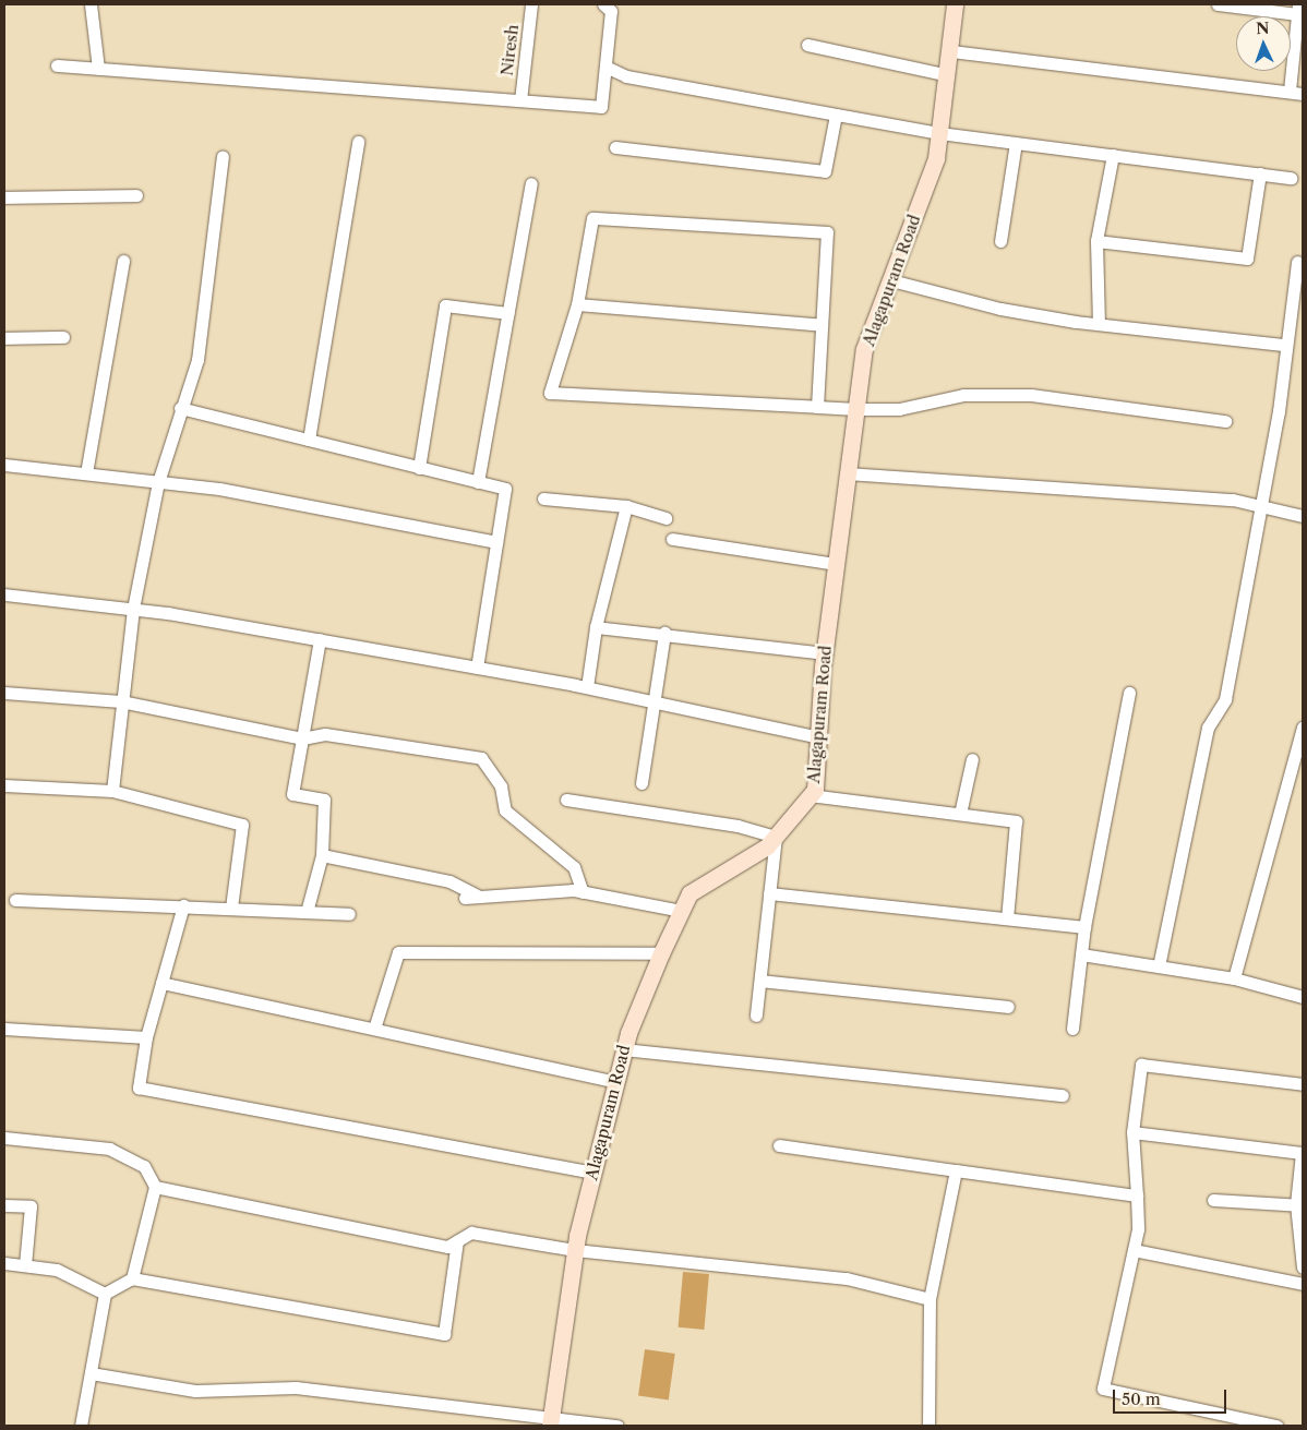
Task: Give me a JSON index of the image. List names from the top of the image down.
{
  "streets": {
    "main road": ["Alagapuram Road"],
    "street": ["Niresh"]
  },
  "scale_bar": "50 m",
  "north": "top"
}
